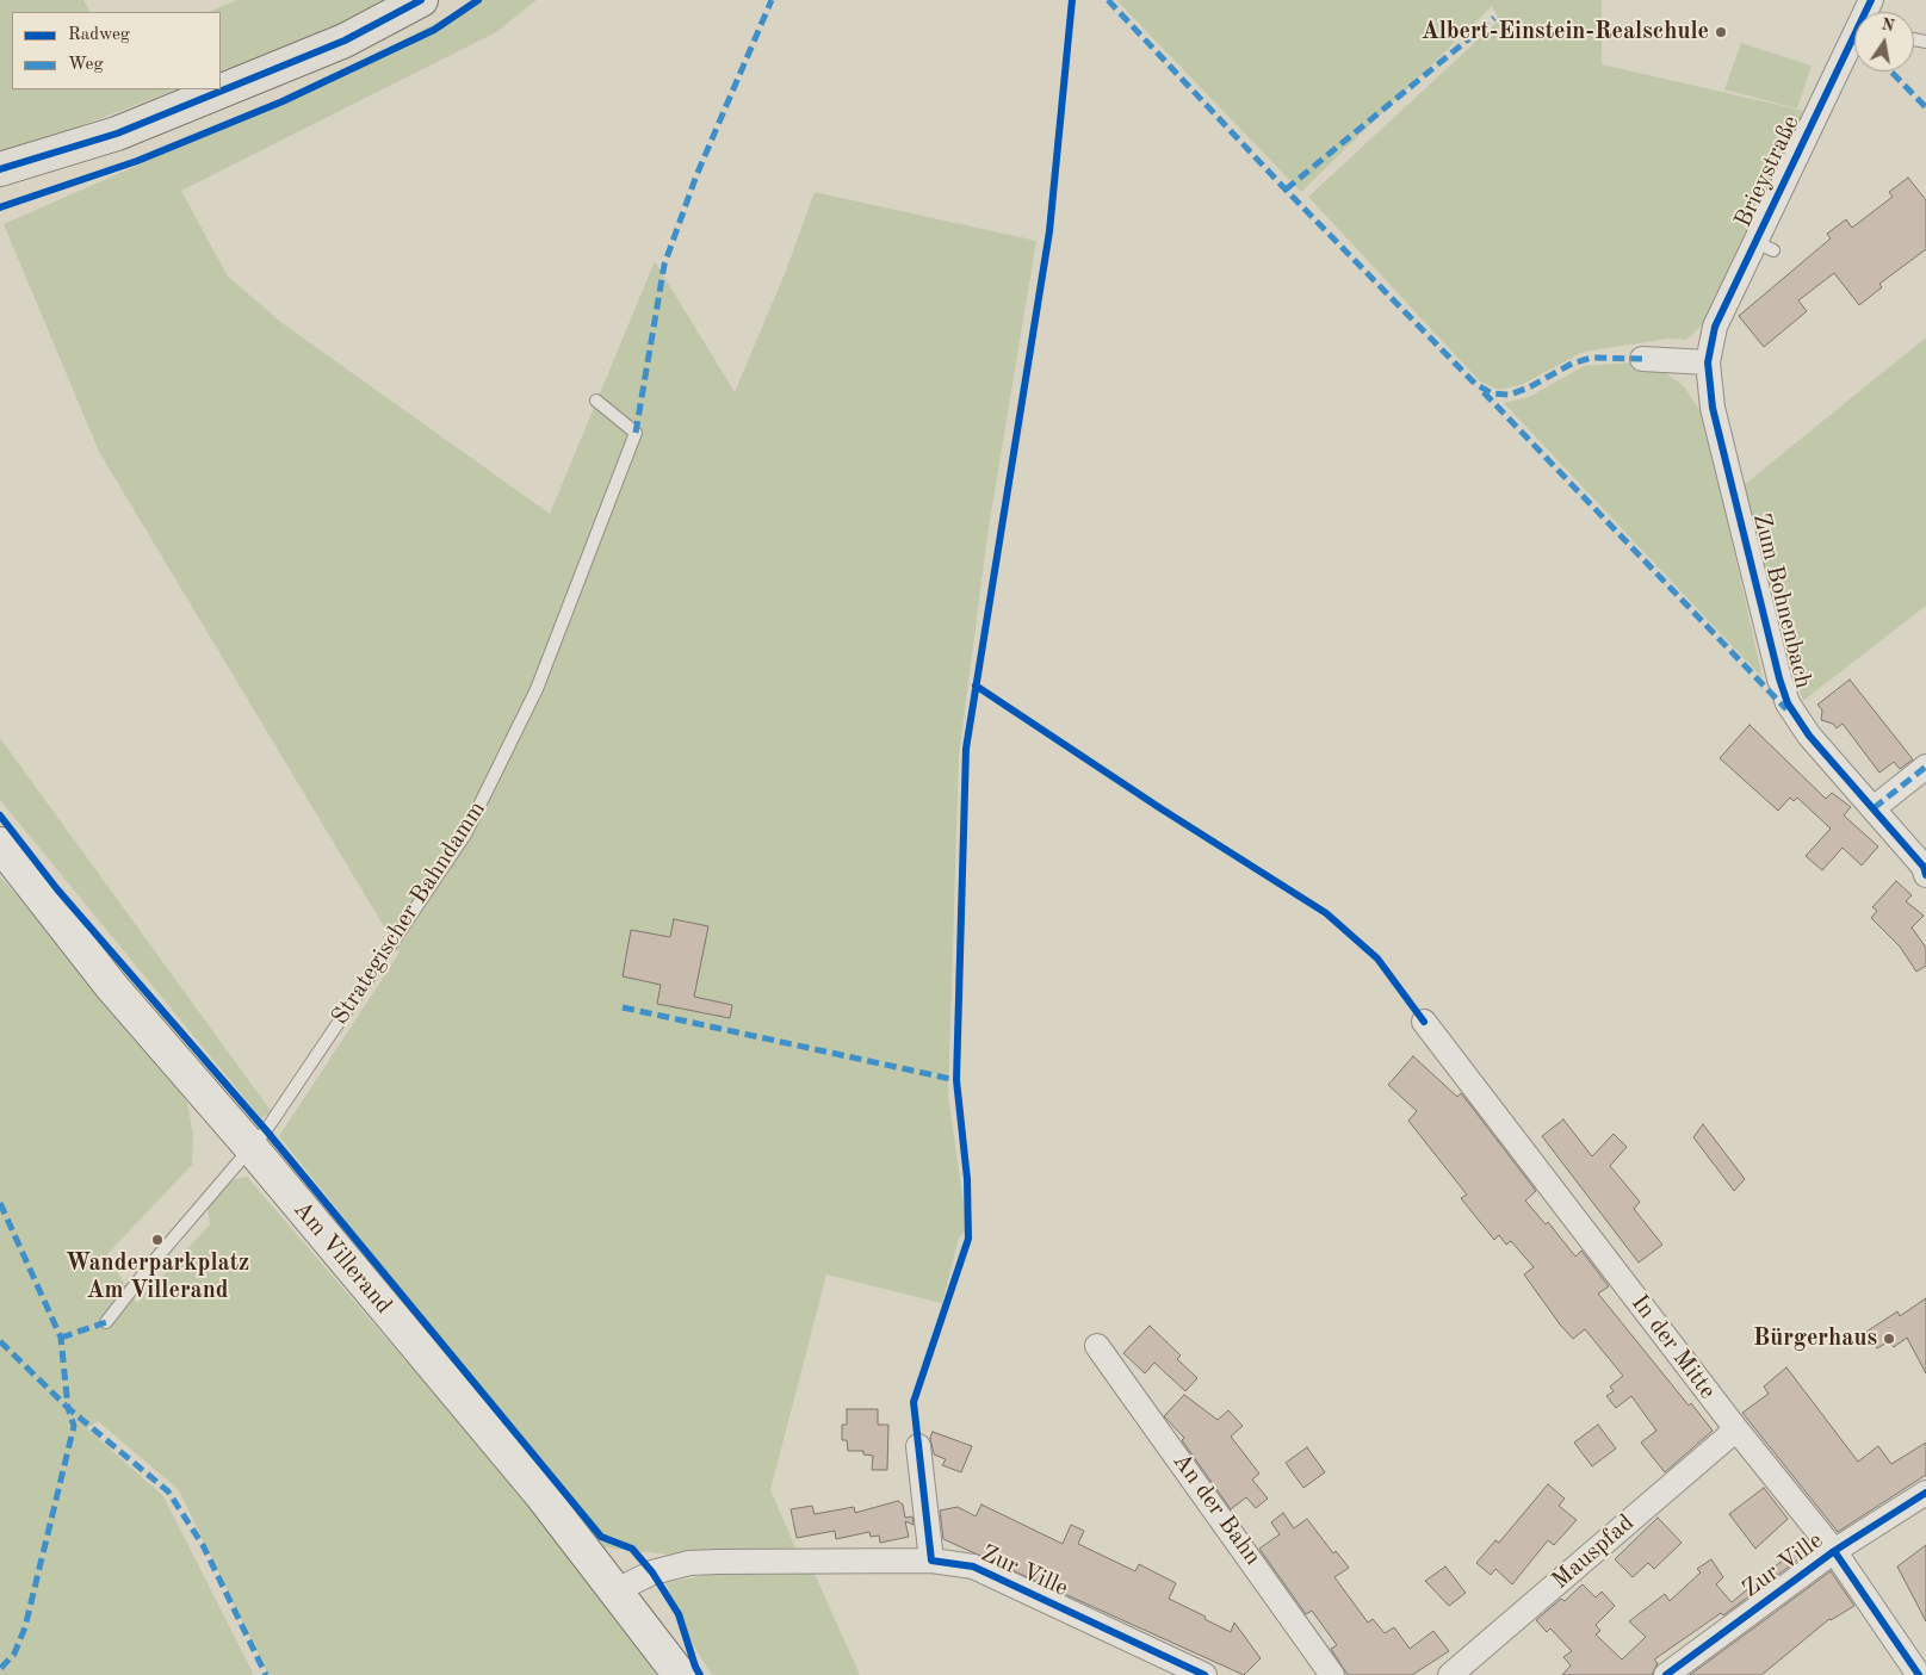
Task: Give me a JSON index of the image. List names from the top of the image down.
{
  "streets": {
    "main road": ["Am Villerand"],
    "street": [
      "Brieystraße",
      "Zum Bohnenbach",
      "In der Mitte",
      "An der Bahn",
      "Mauspfad",
      "Zur Ville"
    ],
    "lane": ["Strategischer Bahndamm"]
  },
  "crossings": [
    ["Brieystraße", "Zum Bohnenbach"],
    ["Strategischer Bahndamm", "Am Villerand"],
    ["Am Villerand", "Zur Ville"],
    ["In der Mitte", "Mauspfad"],
    ["In der Mitte", "Zur Ville"]
  ],
  "places": ["Albert-Einstein-Realschule", "Wanderparkplatz Am Villerand", "Bürgerhaus"],
  "legend": ["Radweg", "Weg"],
  "north": "top"
}
